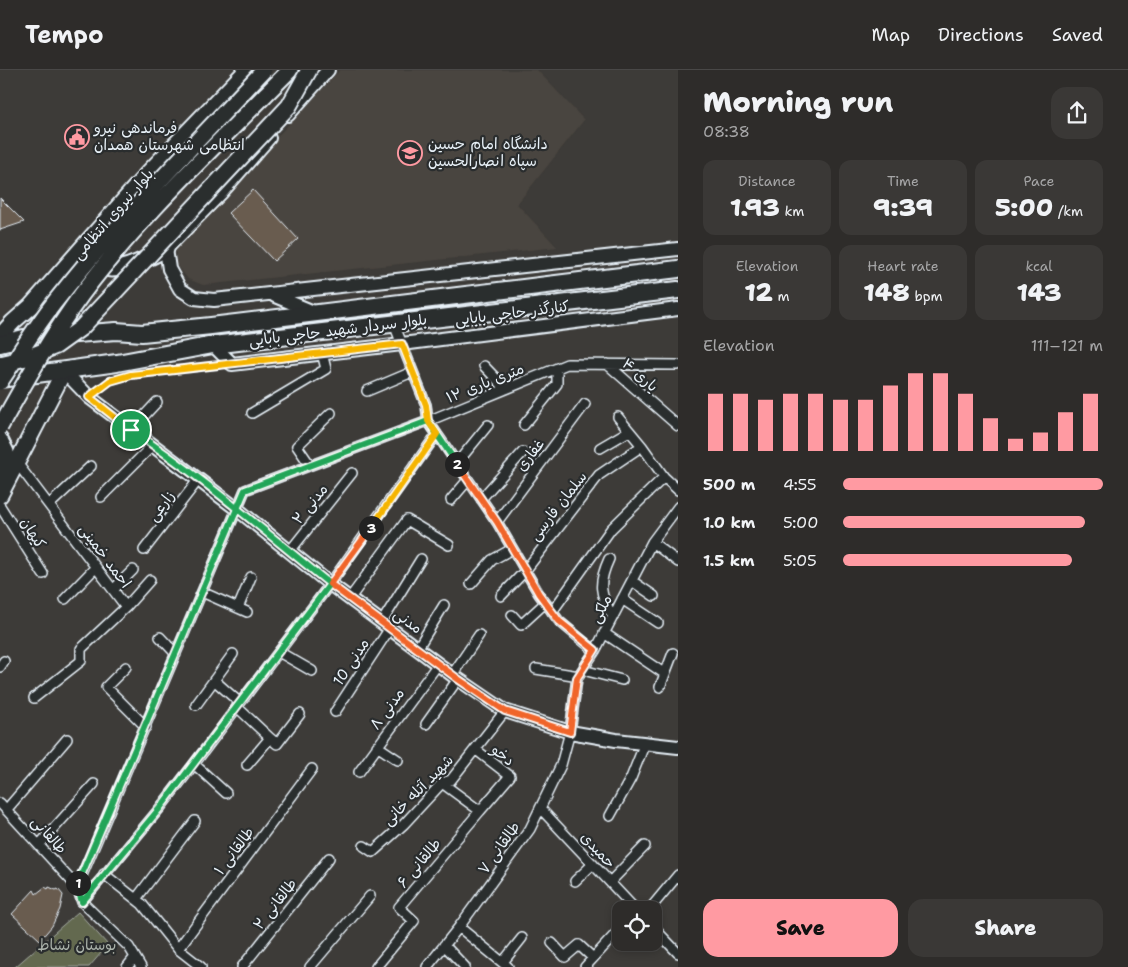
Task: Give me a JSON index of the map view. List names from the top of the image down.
{
  "streets": {
    "highway": ["بلوار سردار شهید حاجی بابایی"],
    "main road": ["بلوار نیروی انتظامی", "کنارگذر حاجی بابایی", "مدنی"],
    "street": [
      "یاری ۴",
      "۱۲ متری یاری",
      "غفاری",
      "مدنی ۲",
      "زارعی",
      "سلمان فارسی",
      "کیهان",
      "احمد خمینی",
      "ملکی",
      "مدنی 10",
      "مدنی ۸",
      "دخو",
      "شهید آتله خانی",
      "طالقانی",
      "طالقانی ۷",
      "حمیدی",
      "طالقانی ۱",
      "طالقانی ۶",
      "طالقانی ۲"
    ]
  },
  "crossings": [
    ["بلوار سردار شهید حاجی بابایی", "مدنی"],
    ["یاری ۴", "۱۲ متری یاری"],
    ["۱۲ متری یاری", "مدنی"],
    ["۱۲ متری یاری", "طالقانی"],
    ["مدنی ۲", "مدنی"],
    ["زارعی", "مدنی"],
    ["ملکی", "مدنی"],
    ["ملکی", "طالقانی ۷"],
    ["مدنی", "مدنی 10"],
    ["مدنی", "مدنی ۸"],
    ["مدنی", "شهید آتله خانی"],
    ["مدنی", "طالقانی ۷"],
    ["دخو", "شهید آتله خانی"],
    ["دخو", "طالقانی ۶"],
    ["طالقانی ۷", "حمیدی"]
  ],
  "parks": ["بوستان نشاط"],
  "places": {
    "public building": ["فرماندهی نیرو انتظامی شهرستان همدان"],
    "school or university": ["دانشگاه امام حسین سپاه انصارالحسین"]
  },
  "page": {
    "header": "Tempo",
    "nav": ["Map", "Directions", "Saved"],
    "heading": ["Morning run", "08:38"],
    "stats": [
      ["Distance", "1.93 km"],
      ["Time", "9:39"],
      ["Pace", "5:00 /km"],
      ["Elevation", "12 m"],
      ["Heart rate", "148 bpm"],
      ["kcal", "143"]
    ],
    "chart": ["Elevation", "111–121 m"],
    "pins": ["2", "3", "1"],
    "list": [
      {
        "name": "500 m",
        "note": "4:55"
      },
      {
        "name": "1.0 km",
        "note": "5:00"
      },
      {
        "name": "1.5 km",
        "note": "5:05"
      }
    ],
    "buttons": ["Save", "Share"]
  }
}
